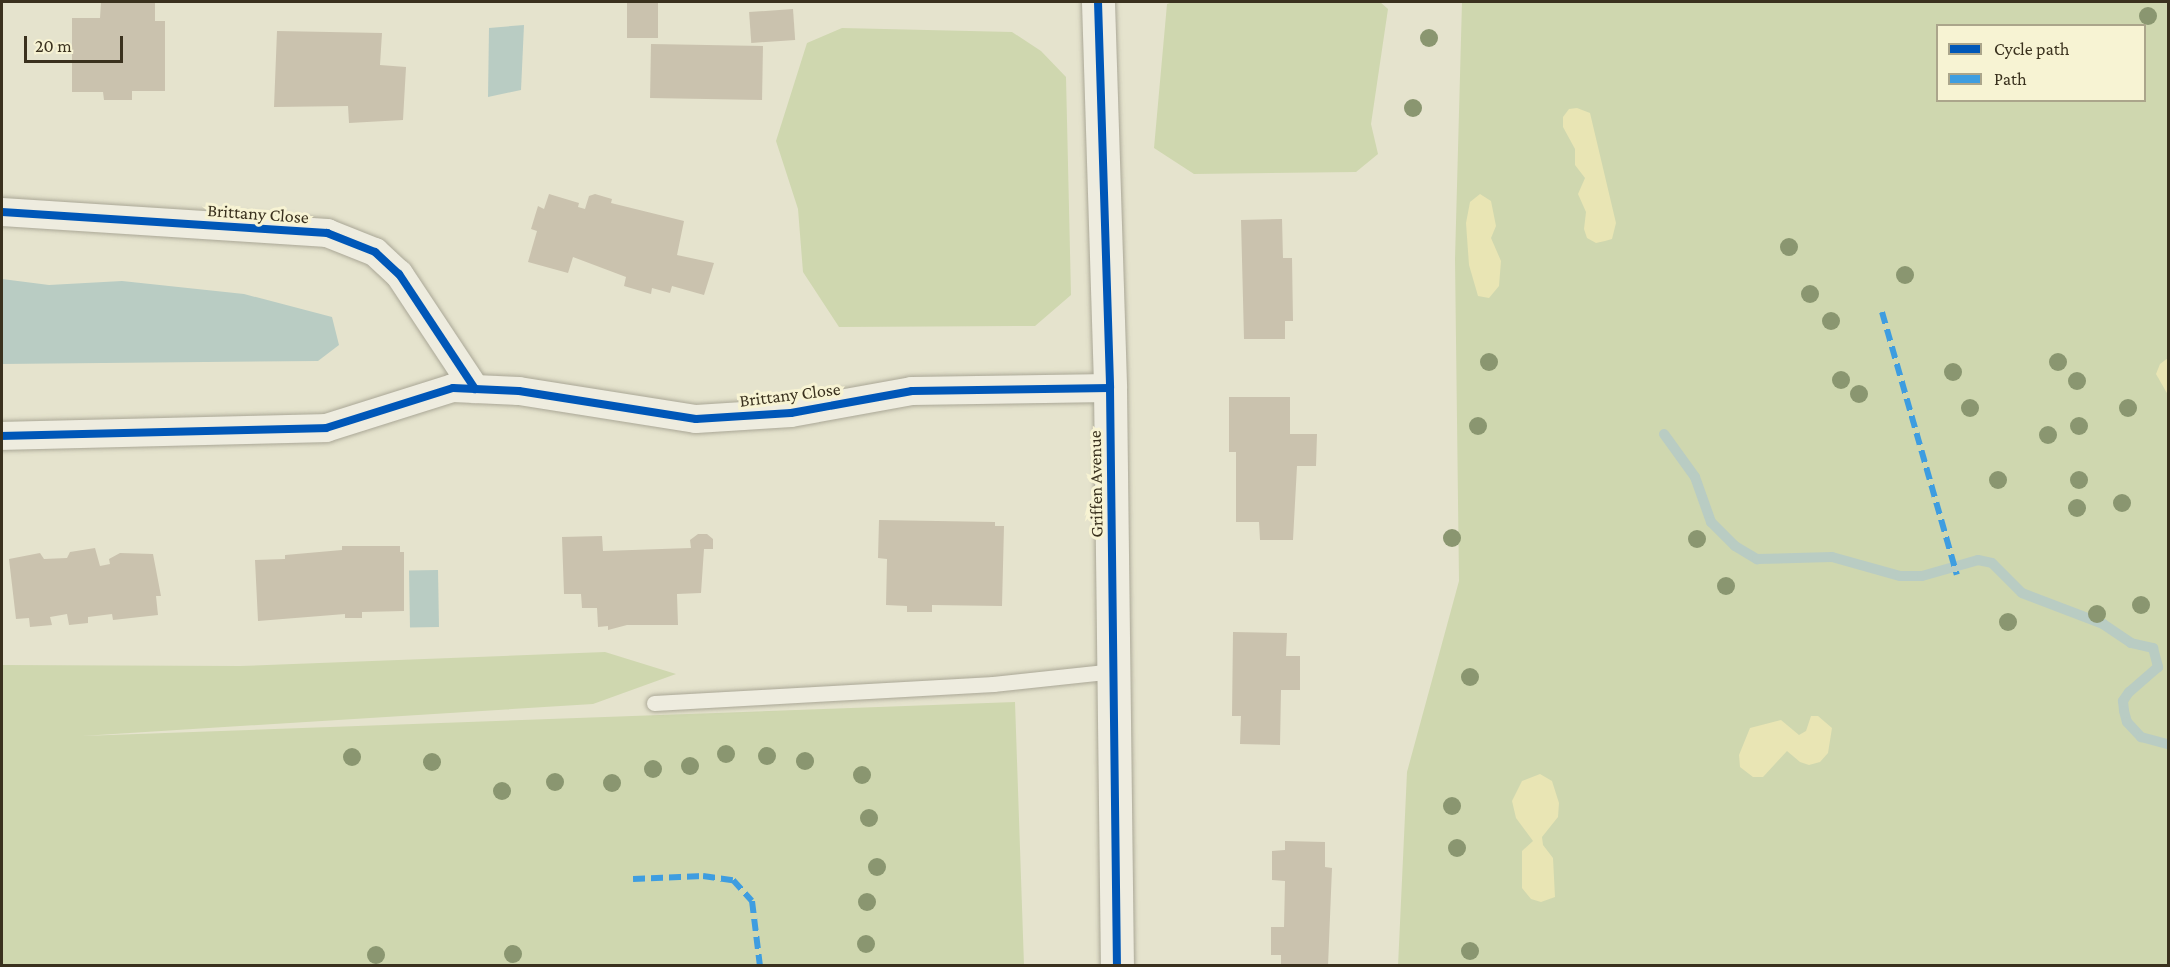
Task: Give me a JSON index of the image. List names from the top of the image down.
{
  "streets": {
    "street": ["Brittany Close", "Griffen Avenue"]
  },
  "crossings": [
    ["Brittany Close", "Griffen Avenue"]
  ],
  "legend": ["Cycle path", "Path"],
  "scale_bar": "20 m"
}
